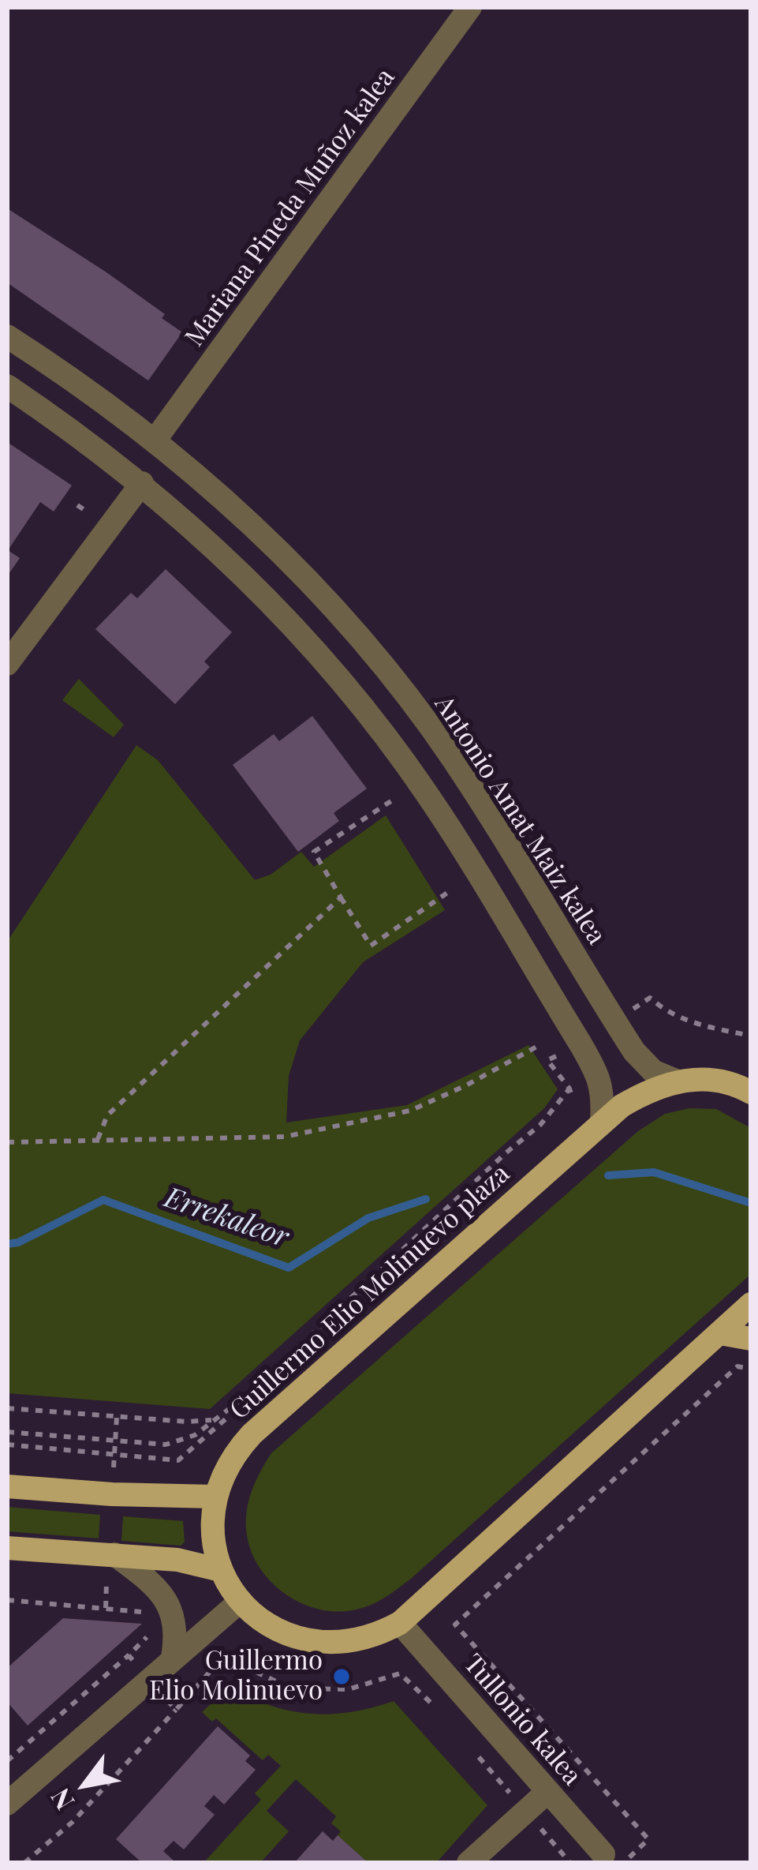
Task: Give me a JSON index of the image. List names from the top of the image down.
{
  "streets": {
    "main road": ["Guillermo Elio Molinuevo plaza"],
    "street": ["Mariana Pineda Muñoz kalea", "Antonio Amat Maiz kalea", "Tullonio kalea"]
  },
  "crossings": [
    ["Mariana Pineda Muñoz kalea", "Antonio Amat Maiz kalea"],
    ["Antonio Amat Maiz kalea", "Guillermo Elio Molinuevo plaza"],
    ["Guillermo Elio Molinuevo plaza", "Tullonio kalea"]
  ],
  "water": ["Errekaleor"],
  "places": ["Guillermo Elio Molinuevo"],
  "north": "bottom left"
}
